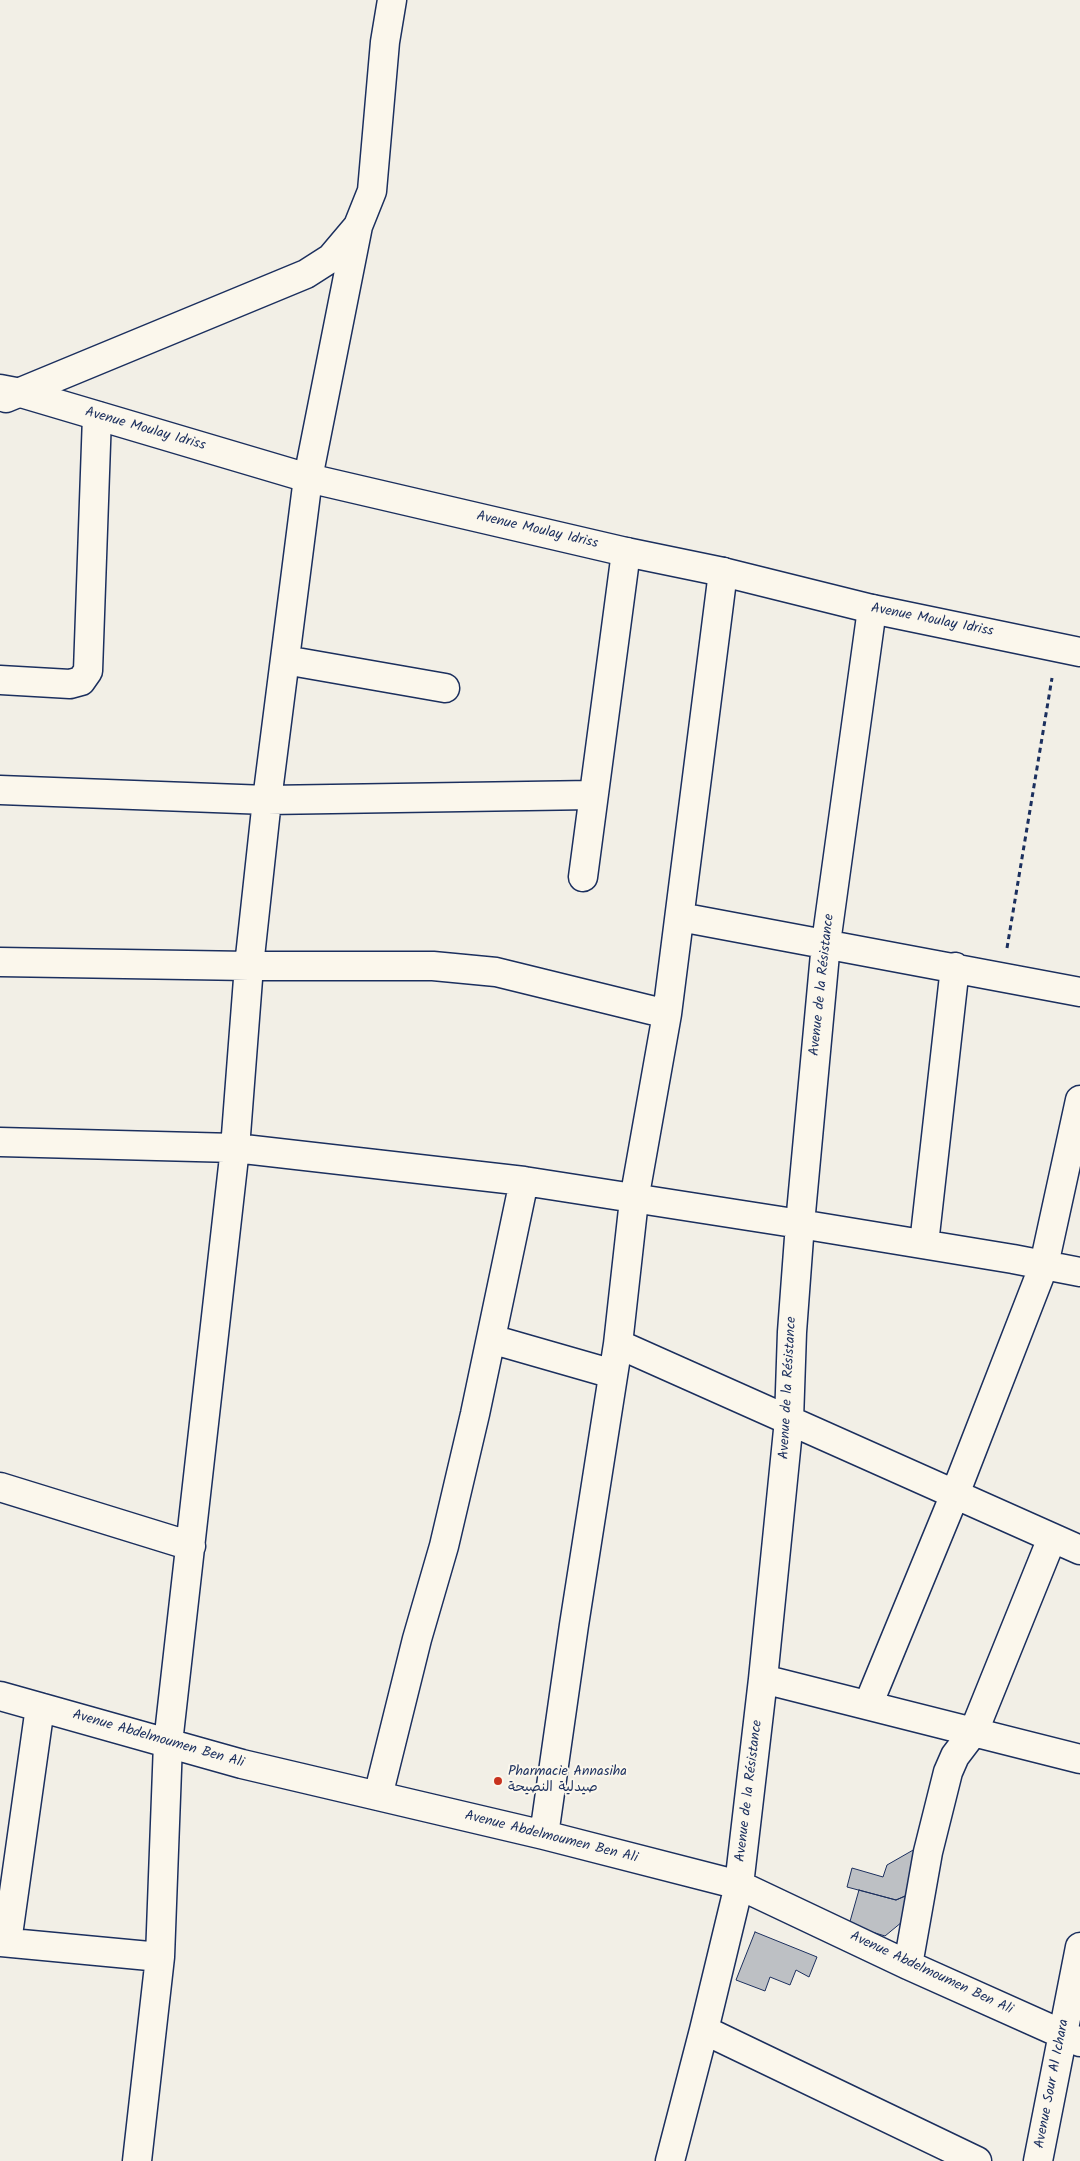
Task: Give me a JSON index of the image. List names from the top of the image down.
{
  "streets": {
    "street": [
      "Avenue Moulay Idriss",
      "Avenue de la Résistance",
      "Avenue Abdelmoumen Ben Ali",
      "Avenue Sour Al Ichara"
    ]
  },
  "crossings": [
    ["Avenue Moulay Idriss", "Avenue de la Résistance"],
    ["Avenue de la Résistance", "Avenue Abdelmoumen Ben Ali"],
    ["Avenue Abdelmoumen Ben Ali", "Avenue Sour Al Ichara"]
  ],
  "places": ["Pharmacie Annasiha صيدلية النصيحة"]
}
